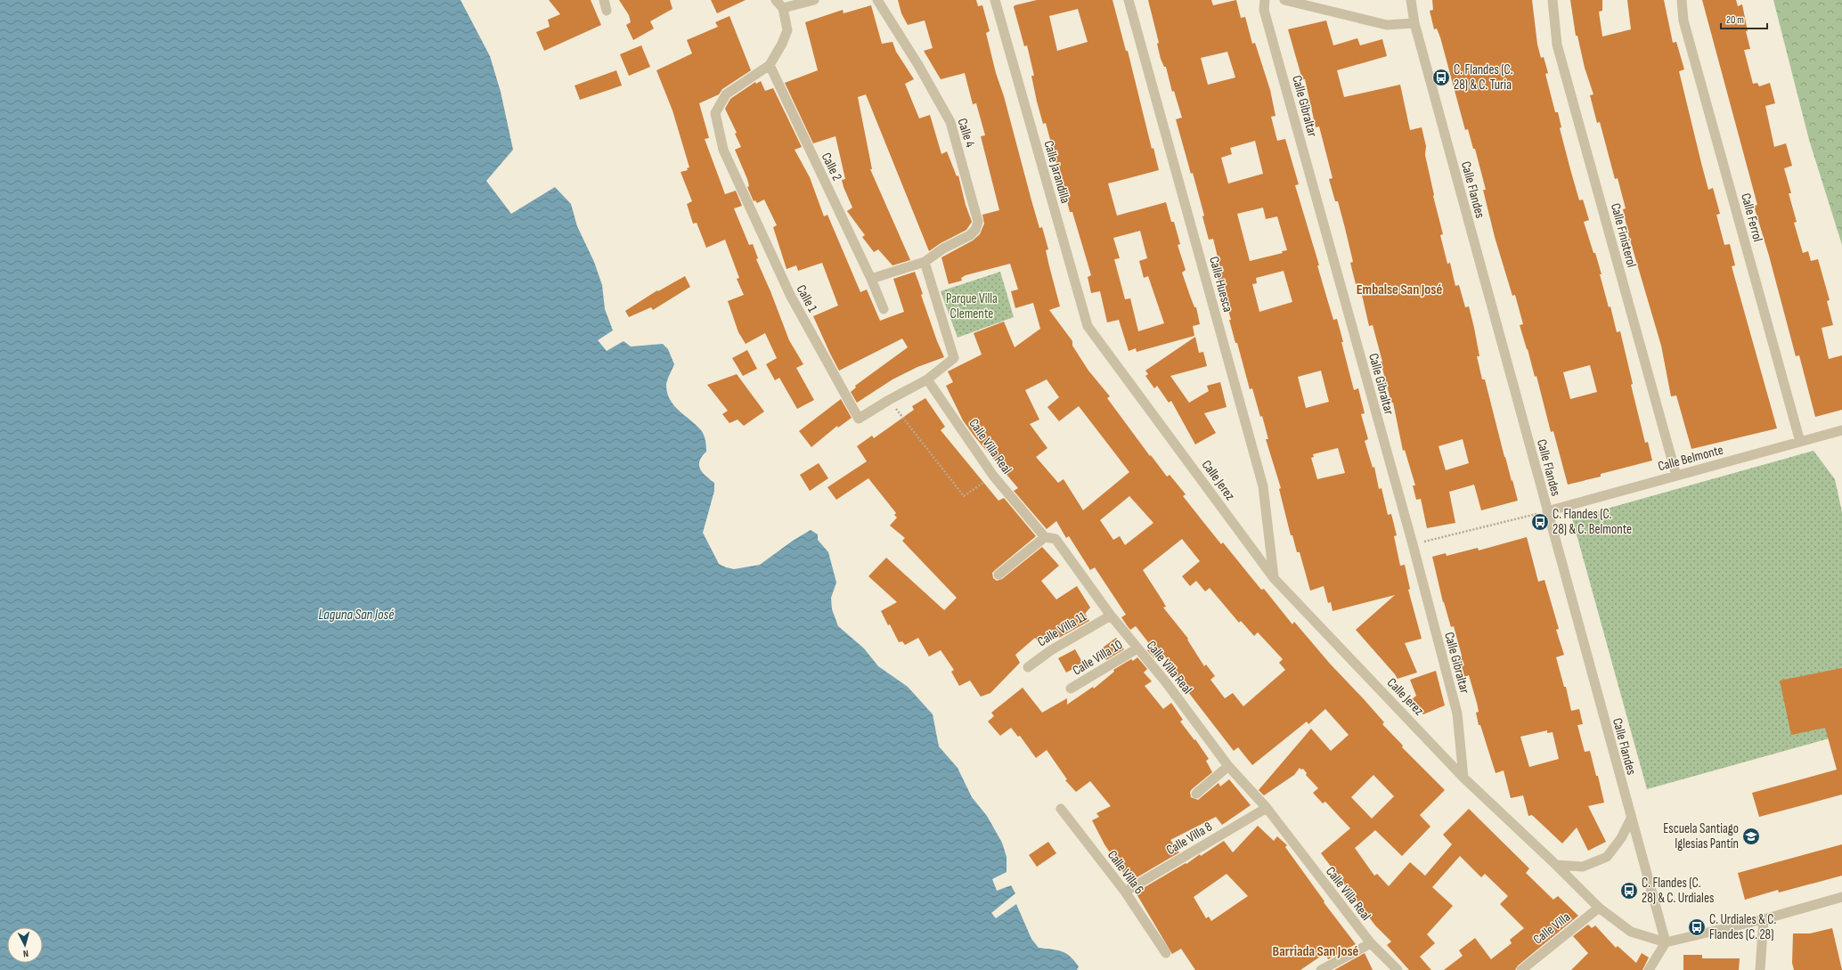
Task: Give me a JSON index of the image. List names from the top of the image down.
{
  "streets": {
    "street": [
      "Calle Gibraltar",
      "Calle 4",
      "Calle 2",
      "Calle Jarandilla",
      "Calle Flandes",
      "Calle Ferrol",
      "Calle Finisterol",
      "Calle Huesca",
      "Calle 1",
      "Calle Villa Real",
      "Calle Belmonte",
      "Calle Jerez",
      "Calle Villa 11",
      "Calle Villa 10",
      "Calle Villa 8",
      "Calle Villa 6",
      "Calle Villa"
    ]
  },
  "crossings": [
    ["Calle Gibraltar", "Calle Jerez"],
    ["Calle 4", "Calle 1"],
    ["Calle 2", "Calle 1"],
    ["Calle Jarandilla", "Calle Jerez"],
    ["Calle Flandes", "Calle Belmonte"],
    ["Calle Flandes", "Calle Jerez"],
    ["Calle Ferrol", "Calle Belmonte"],
    ["Calle Finisterol", "Calle Belmonte"],
    ["Calle Huesca", "Calle Jerez"],
    ["Calle 1", "Calle Villa Real"],
    ["Calle Villa Real", "Calle Villa 11"],
    ["Calle Villa Real", "Calle Villa 10"],
    ["Calle Villa Real", "Calle Villa 8"],
    ["Calle Jerez", "Calle Villa"],
    ["Calle Villa 8", "Calle Villa 6"]
  ],
  "districts": ["Embalse San José", "Barriada San José"],
  "water": ["Laguna San José"],
  "parks": ["Parque Villa Clemente"],
  "places": {
    "bus stop": [
      "C. Flandes (C. 28) & C. Turia",
      "C. Flandes (C. 28) & C. Belmonte",
      "C. Flandes (C. 28) & C. Urdiales",
      "C. Urdiales & C. Flandes (C. 28)"
    ],
    "school or university": ["Escuela Santiago Iglesias Pantín"]
  },
  "scale_bar": "20 m",
  "north": "bottom"
}
